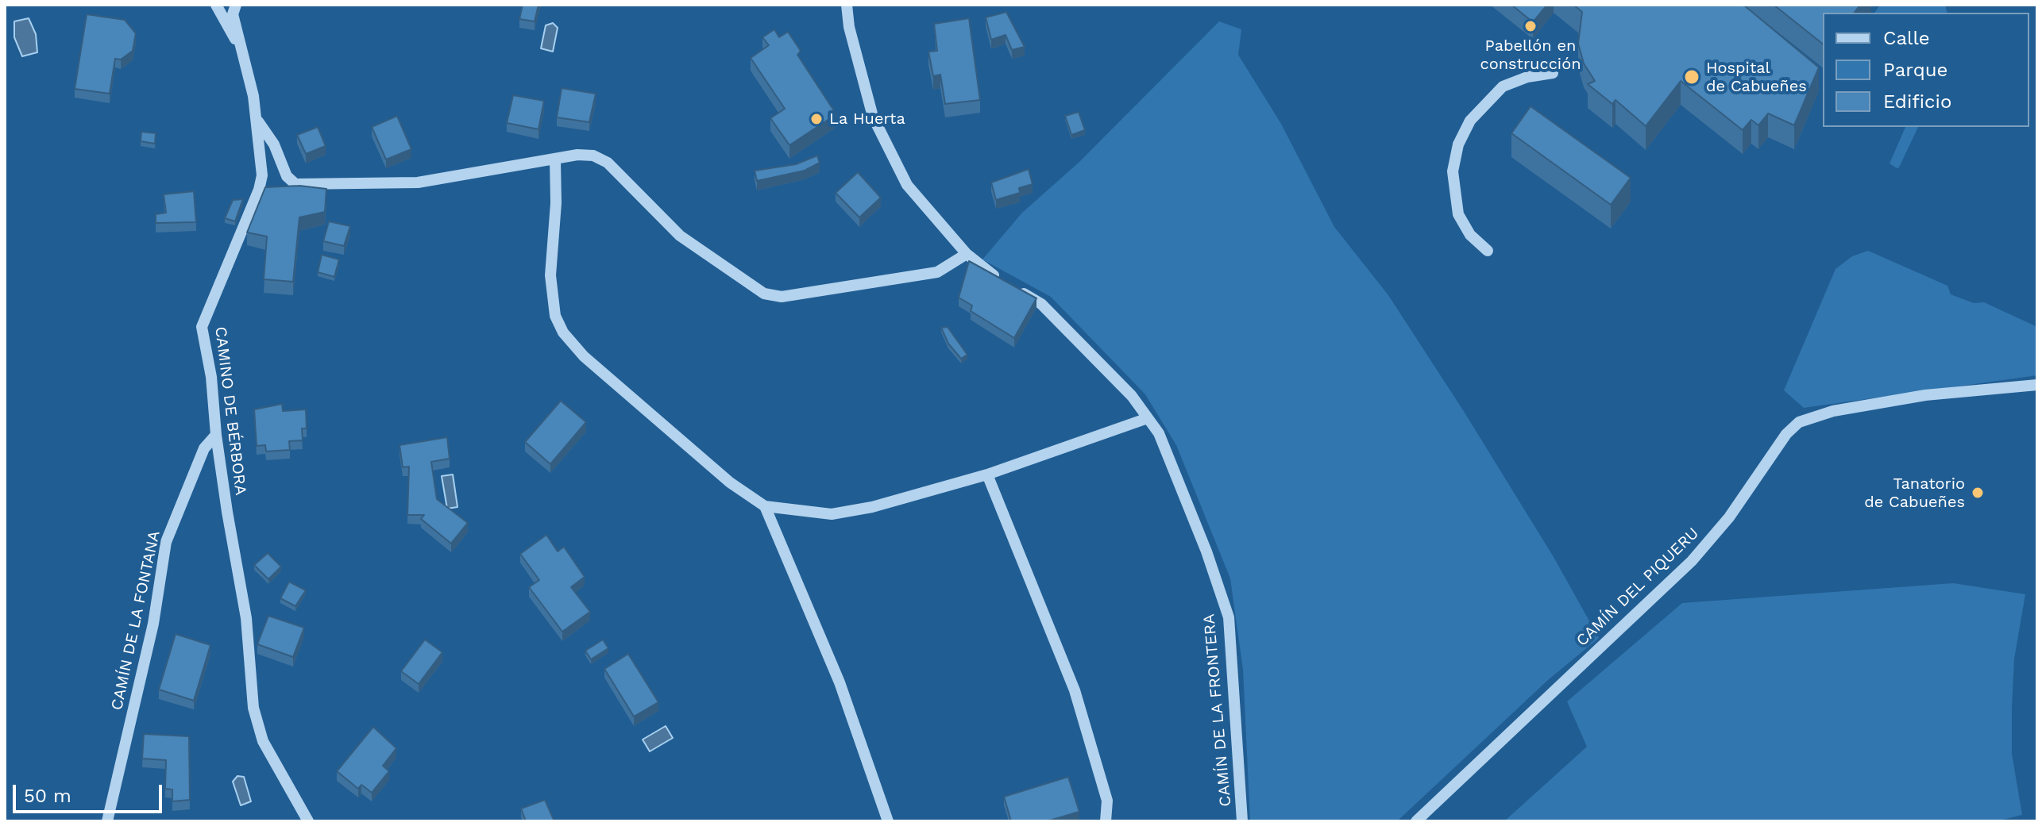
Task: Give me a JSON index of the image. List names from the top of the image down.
{
  "streets": {
    "street": [
      "CAMINO DE BÉRBORA",
      "CAMÍN DEL PIQUERU",
      "CAMÍN DE LA FONTANA",
      "CAMÍN DE LA FRONTERA"
    ]
  },
  "crossings": [
    ["CAMINO DE BÉRBORA", "CAMÍN DE LA FONTANA"]
  ],
  "places": [
    "Pabellón en construcción",
    "Hospital de Cabueñes",
    "La Huerta",
    "Tanatorio de Cabueñes"
  ],
  "legend": ["Calle", "Parque", "Edificio"],
  "scale_bar": "50 m"
}
